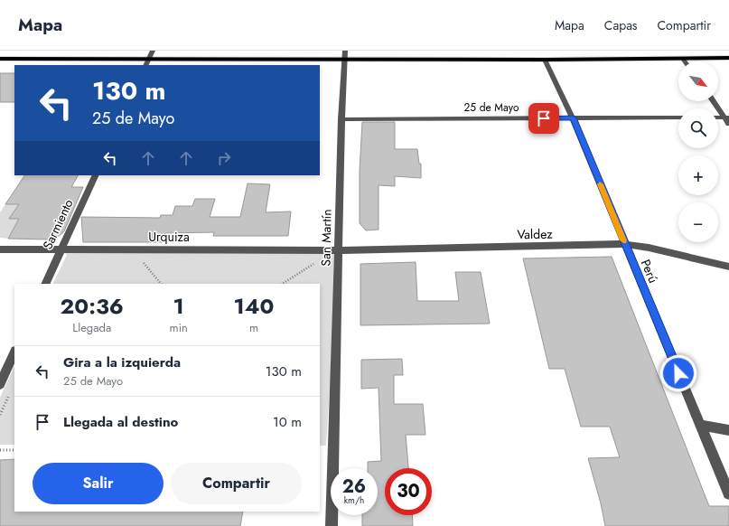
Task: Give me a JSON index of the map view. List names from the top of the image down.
{
  "streets": {
    "street": [
      "25 de Mayo",
      "Sarmiento",
      "Valdez",
      "Urquiza",
      "San Martín",
      "Perú"
    ]
  },
  "crossings": [
    ["25 de Mayo", "San Martín"],
    ["25 de Mayo", "Perú"],
    ["Sarmiento", "Urquiza"],
    ["Valdez", "Urquiza"],
    ["Valdez", "San Martín"],
    ["Valdez", "Perú"],
    ["Urquiza", "San Martín"]
  ],
  "north": "bottom right",
  "page": {
    "header": "Mapa",
    "nav": ["Mapa", "Capas", "Compartir"],
    "map_buttons": ["+", "−"],
    "turn": ["130 m", "25 de Mayo"],
    "eta": [
      "20:36",
      "Llegada",
      "1",
      "min",
      "140",
      "m"
    ],
    "list": [
      {
        "name": "Gira a la izquierda",
        "note": "25 de Mayo",
        "value": "130 m"
      },
      {
        "name": "Llegada al destino",
        "value": "10 m"
      }
    ],
    "buttons": ["Salir", "Compartir"],
    "speed": "26 km/h",
    "limit": "30"
  }
}
